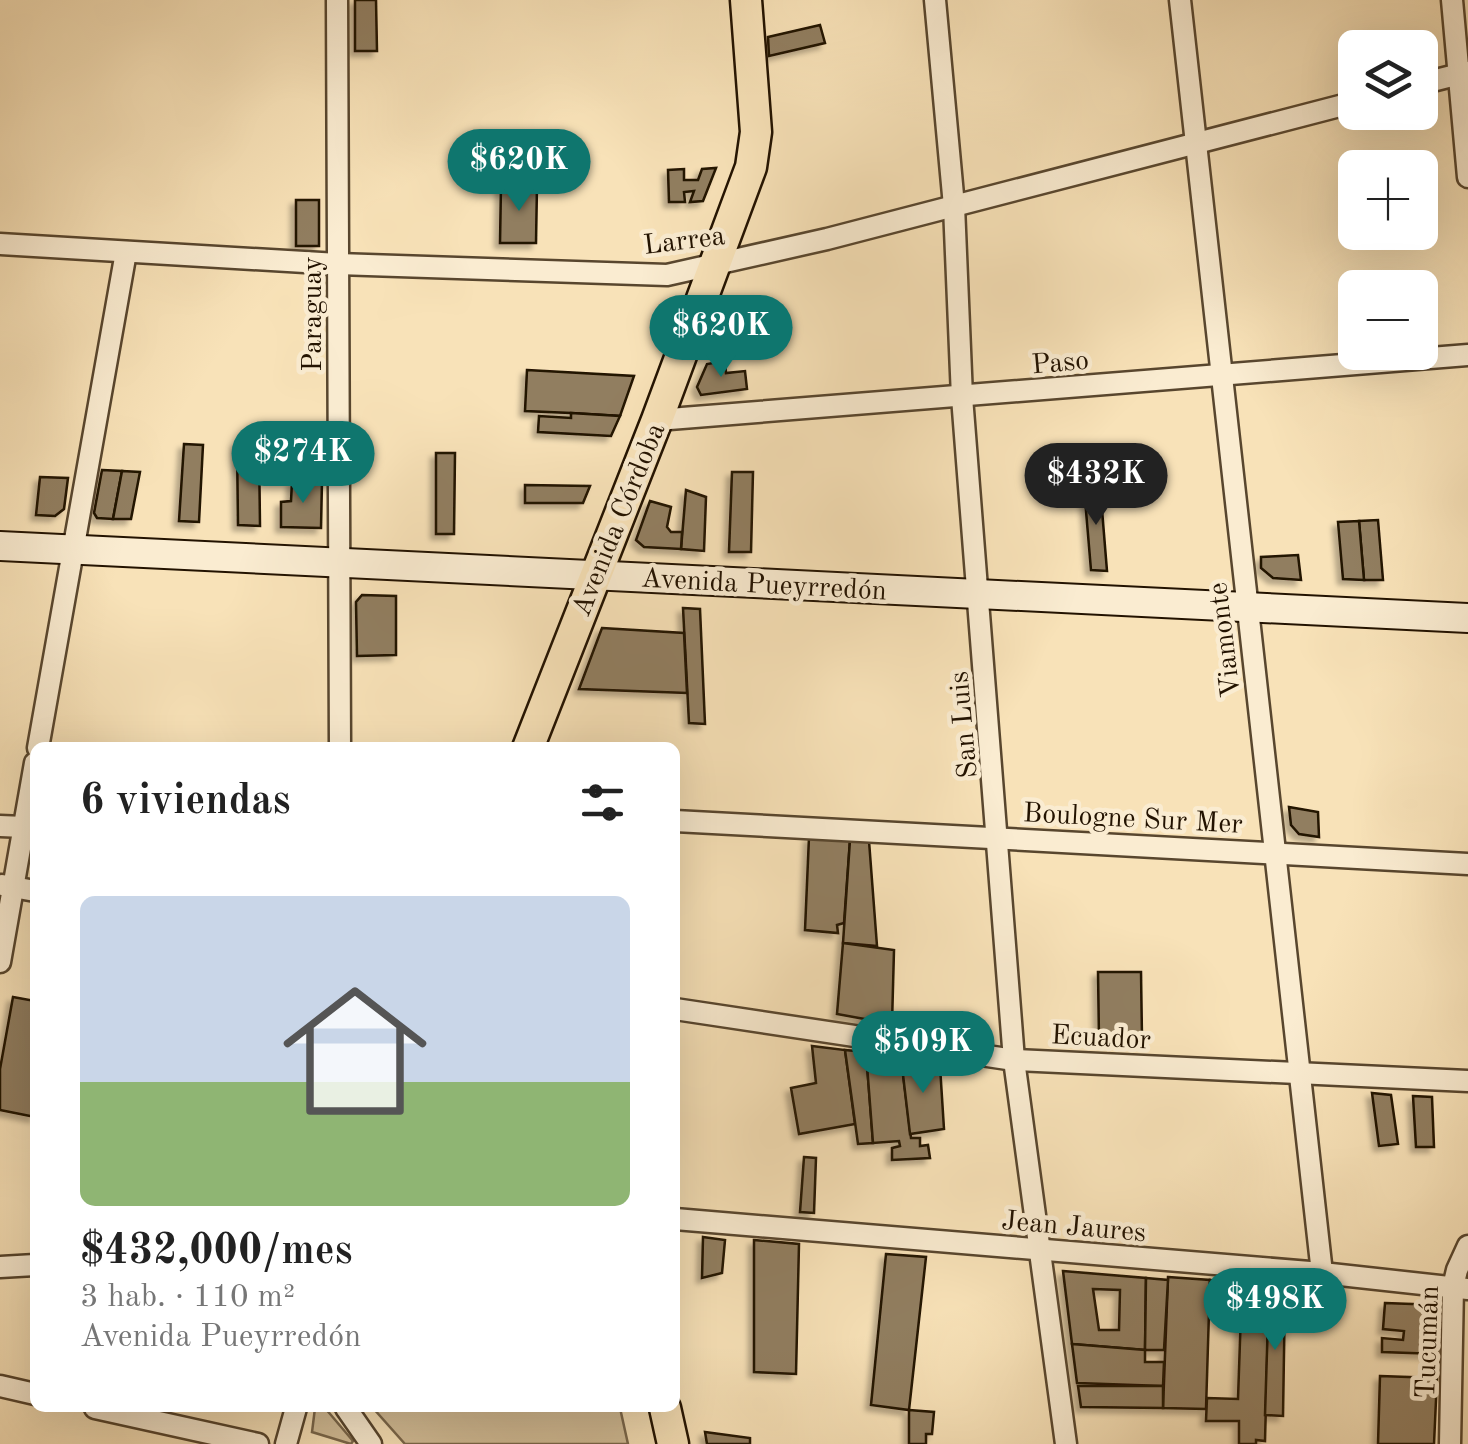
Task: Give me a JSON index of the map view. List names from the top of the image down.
{
  "streets": {
    "main road": ["Avenida Córdoba", "Avenida Pueyrredón"],
    "street": [
      "Larrea",
      "Paraguay",
      "Paso",
      "Viamonte",
      "San Luis",
      "Boulogne Sur Mer",
      "Ecuador",
      "Jean Jaures",
      "Tucumán"
    ]
  },
  "crossings": [
    ["Larrea", "Paraguay"],
    ["Larrea", "Avenida Córdoba"],
    ["Larrea", "Viamonte"],
    ["Larrea", "San Luis"],
    ["Paraguay", "Avenida Pueyrredón"],
    ["Paso", "Avenida Córdoba"],
    ["Paso", "Viamonte"],
    ["Paso", "San Luis"],
    ["Avenida Córdoba", "Avenida Pueyrredón"],
    ["Avenida Pueyrredón", "Viamonte"],
    ["Avenida Pueyrredón", "San Luis"],
    ["Viamonte", "Boulogne Sur Mer"],
    ["Viamonte", "Ecuador"],
    ["Viamonte", "Jean Jaures"],
    ["San Luis", "Boulogne Sur Mer"],
    ["San Luis", "Ecuador"],
    ["San Luis", "Jean Jaures"],
    ["Jean Jaures", "Tucumán"]
  ],
  "page": {
    "map_buttons": ["+", "−"],
    "price": [
      "$620K",
      "$620K",
      "$274K",
      "$432K",
      "$509K",
      "$498K"
    ],
    "heading": "6 viviendas",
    "list": [
      {
        "name": "$432,000/mes",
        "note": "3 hab. · 110 m² · Avenida Pueyrredón"
      }
    ]
  }
}
